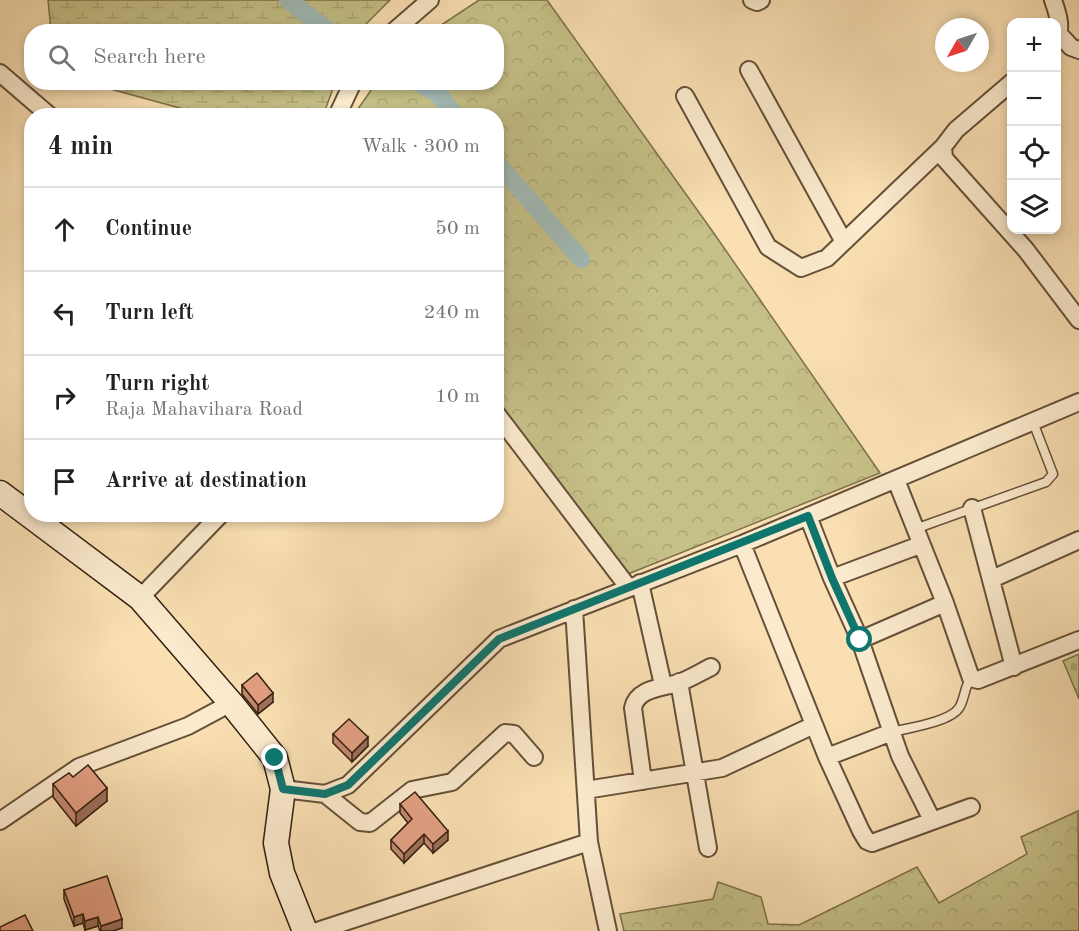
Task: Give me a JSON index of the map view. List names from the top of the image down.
{
  "north": "bottom left",
  "page": {
    "map_buttons": ["+", "−"],
    "search": "Search here",
    "heading": ["4 min", "Walk · 300 m"],
    "list": [
      ["Continue", "50 m"],
      ["Turn left", "240 m"],
      ["Turn right", "Raja Mahavihara Road", "10 m"],
      "Arrive at destination"
    ]
  }
}
